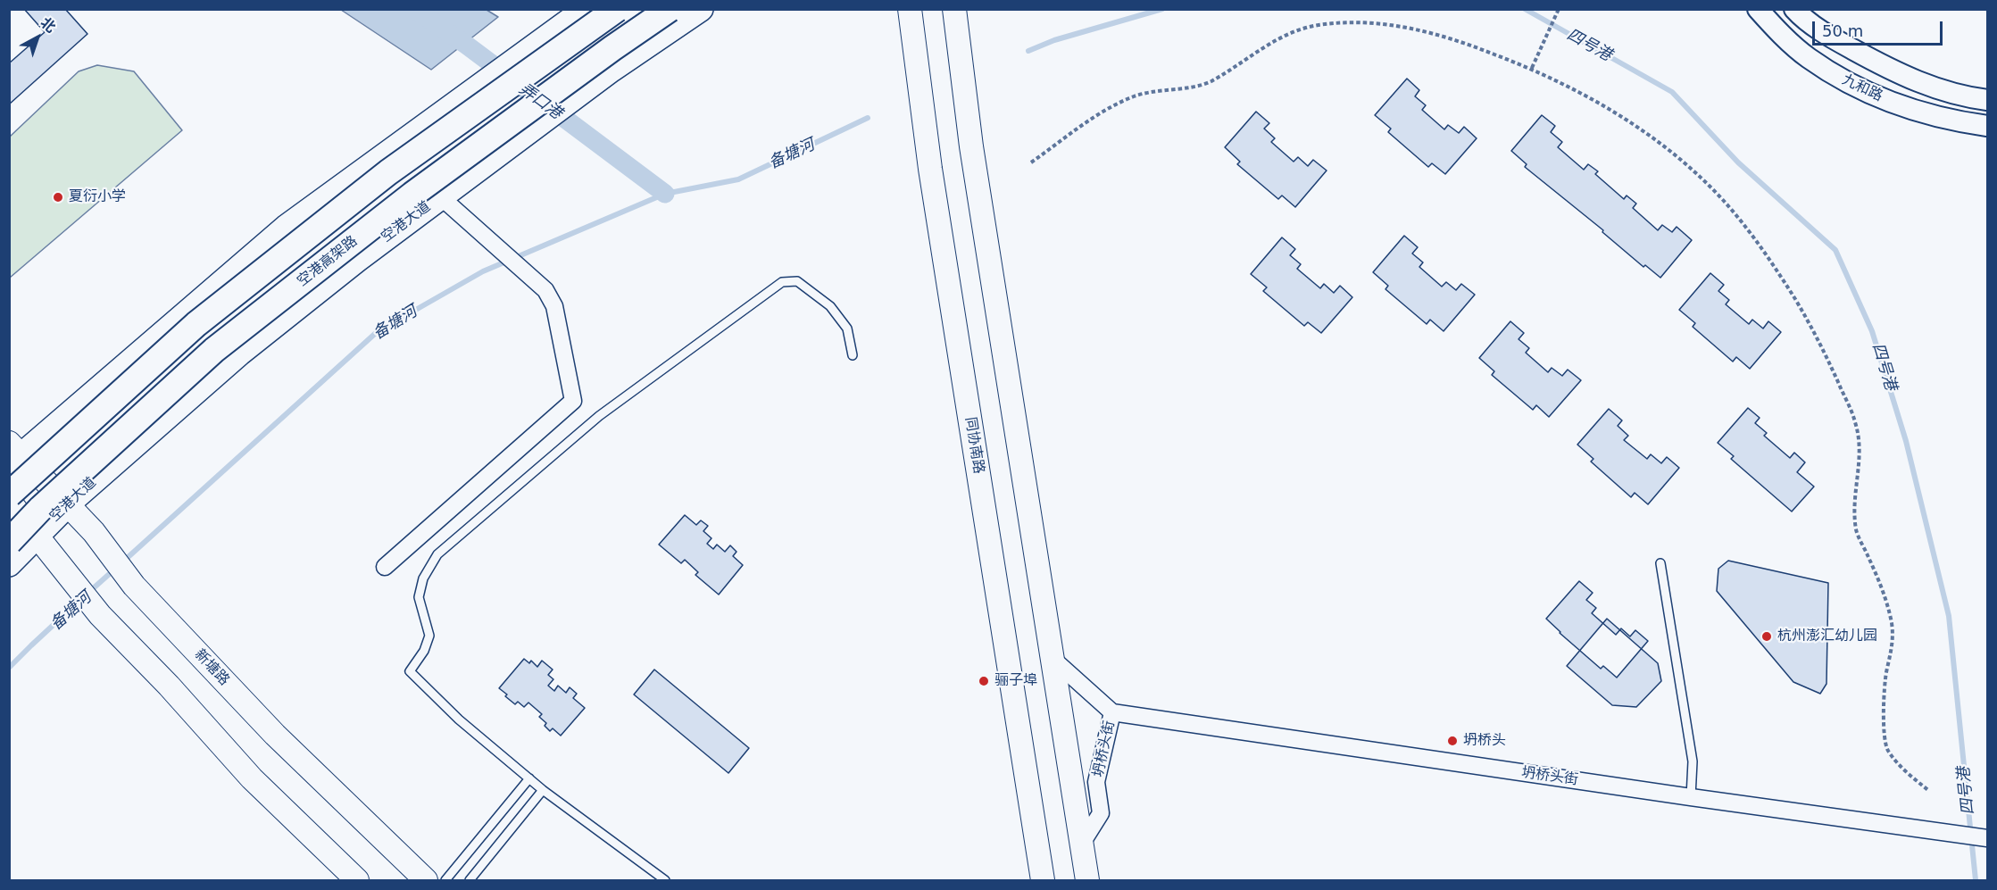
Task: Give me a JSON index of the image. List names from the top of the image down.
{
  "streets": {
    "highway": ["空港高架路"],
    "main road": ["空港大道", "同协南路", "新塘路"],
    "street": ["九和路", "坍桥头街"]
  },
  "crossings": [
    ["空港大道", "新塘路"]
  ],
  "water": ["四号港", "弄口港", "备塘河"],
  "places": [
    "夏衍小学",
    "杭州澎汇幼儿园",
    "骊子埠",
    "坍桥头"
  ],
  "scale_bar": "50 m",
  "north": "top right"
}
